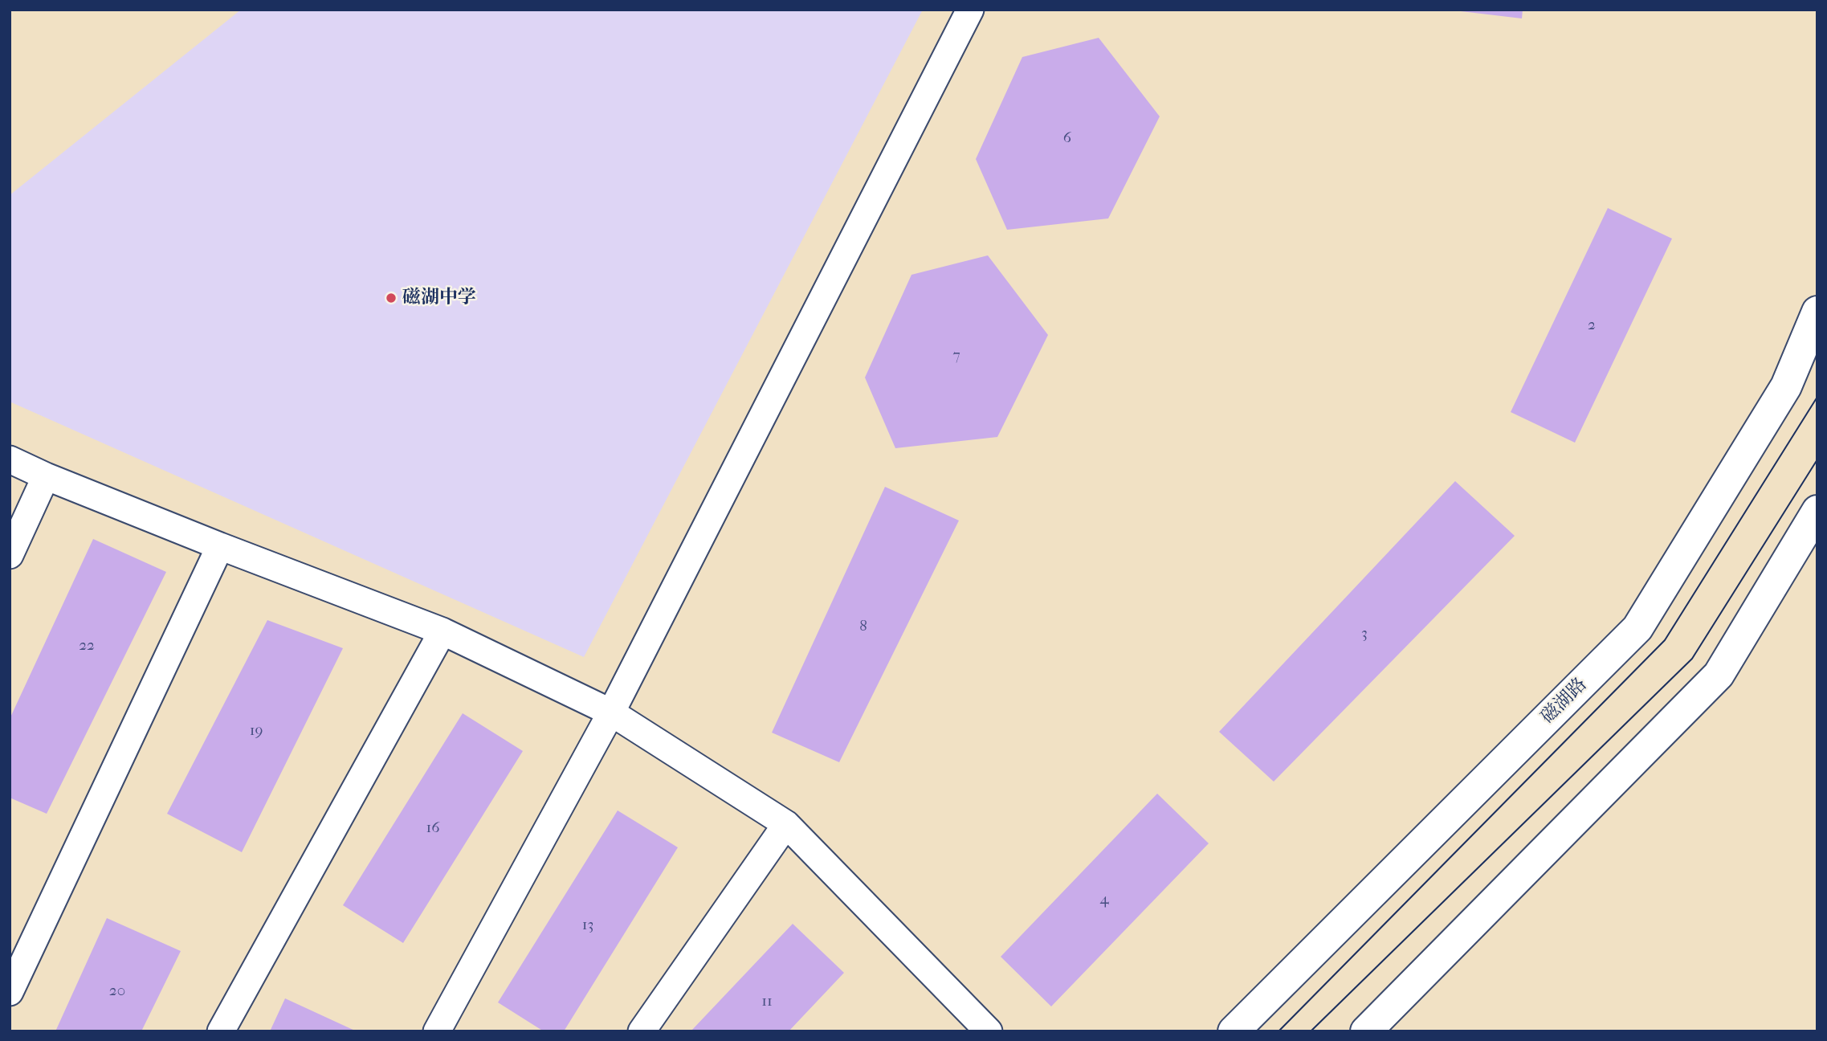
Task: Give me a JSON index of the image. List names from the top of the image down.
{
  "streets": {
    "main road": ["磁湖路"]
  },
  "places": ["磁湖中学"],
  "house_numbers": [
    "6",
    "2",
    "7",
    "8",
    "3",
    "22",
    "19",
    "16",
    "4",
    "13",
    "20",
    "11"
  ]
}
